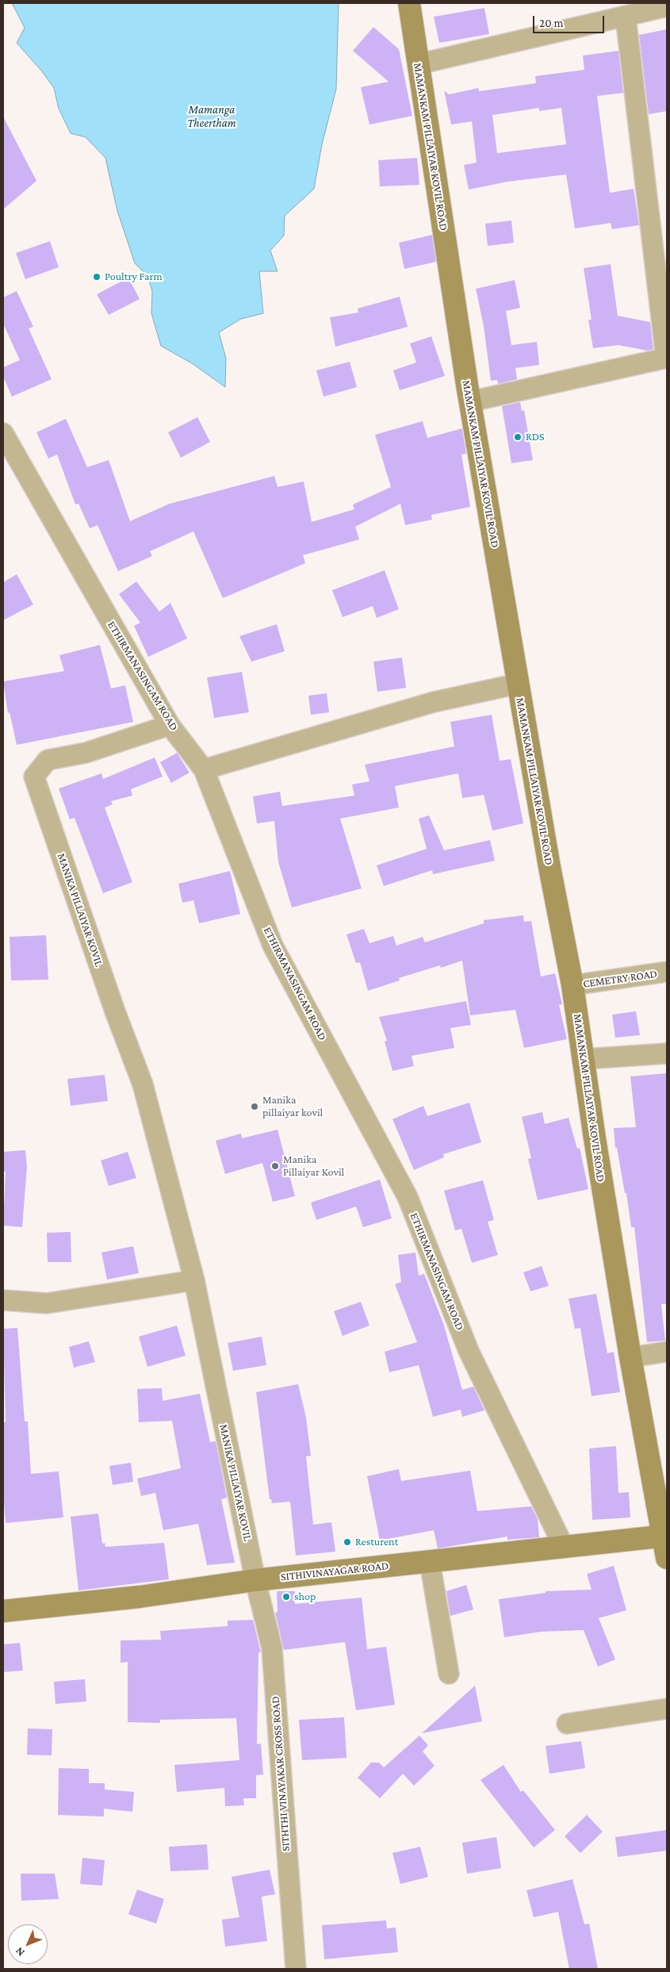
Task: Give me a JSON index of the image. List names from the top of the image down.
{
  "streets": {
    "main road": ["MAMANKAM PILLAIYAR KOVIL ROAD", "SITHIVINAYAGAR ROAD"],
    "street": [
      "ETHIRMANASINGAM ROAD",
      "MANIKA PILLAIYAR KOVIL",
      "CEMETRY ROAD",
      "SITHTHI VINAYAKAR CROSS ROAD"
    ]
  },
  "crossings": [
    ["MAMANKAM PILLAIYAR KOVIL ROAD", "CEMETRY ROAD"],
    ["MAMANKAM PILLAIYAR KOVIL ROAD", "SITHIVINAYAGAR ROAD"],
    ["ETHIRMANASINGAM ROAD", "MANIKA PILLAIYAR KOVIL"],
    ["ETHIRMANASINGAM ROAD", "SITHIVINAYAGAR ROAD"],
    ["MANIKA PILLAIYAR KOVIL", "SITHIVINAYAGAR ROAD"],
    ["MANIKA PILLAIYAR KOVIL", "SITHTHI VINAYAKAR CROSS ROAD"],
    ["SITHIVINAYAGAR ROAD", "SITHTHI VINAYAKAR CROSS ROAD"]
  ],
  "water": ["Mamanga Theertham"],
  "places": [
    "Poultry Farm",
    "RDS",
    "Manika pillaiyar kovil",
    "Manika Pillaiyar Kovil",
    "Resturent",
    "shop"
  ],
  "scale_bar": "20 m",
  "north": "bottom left"
}
